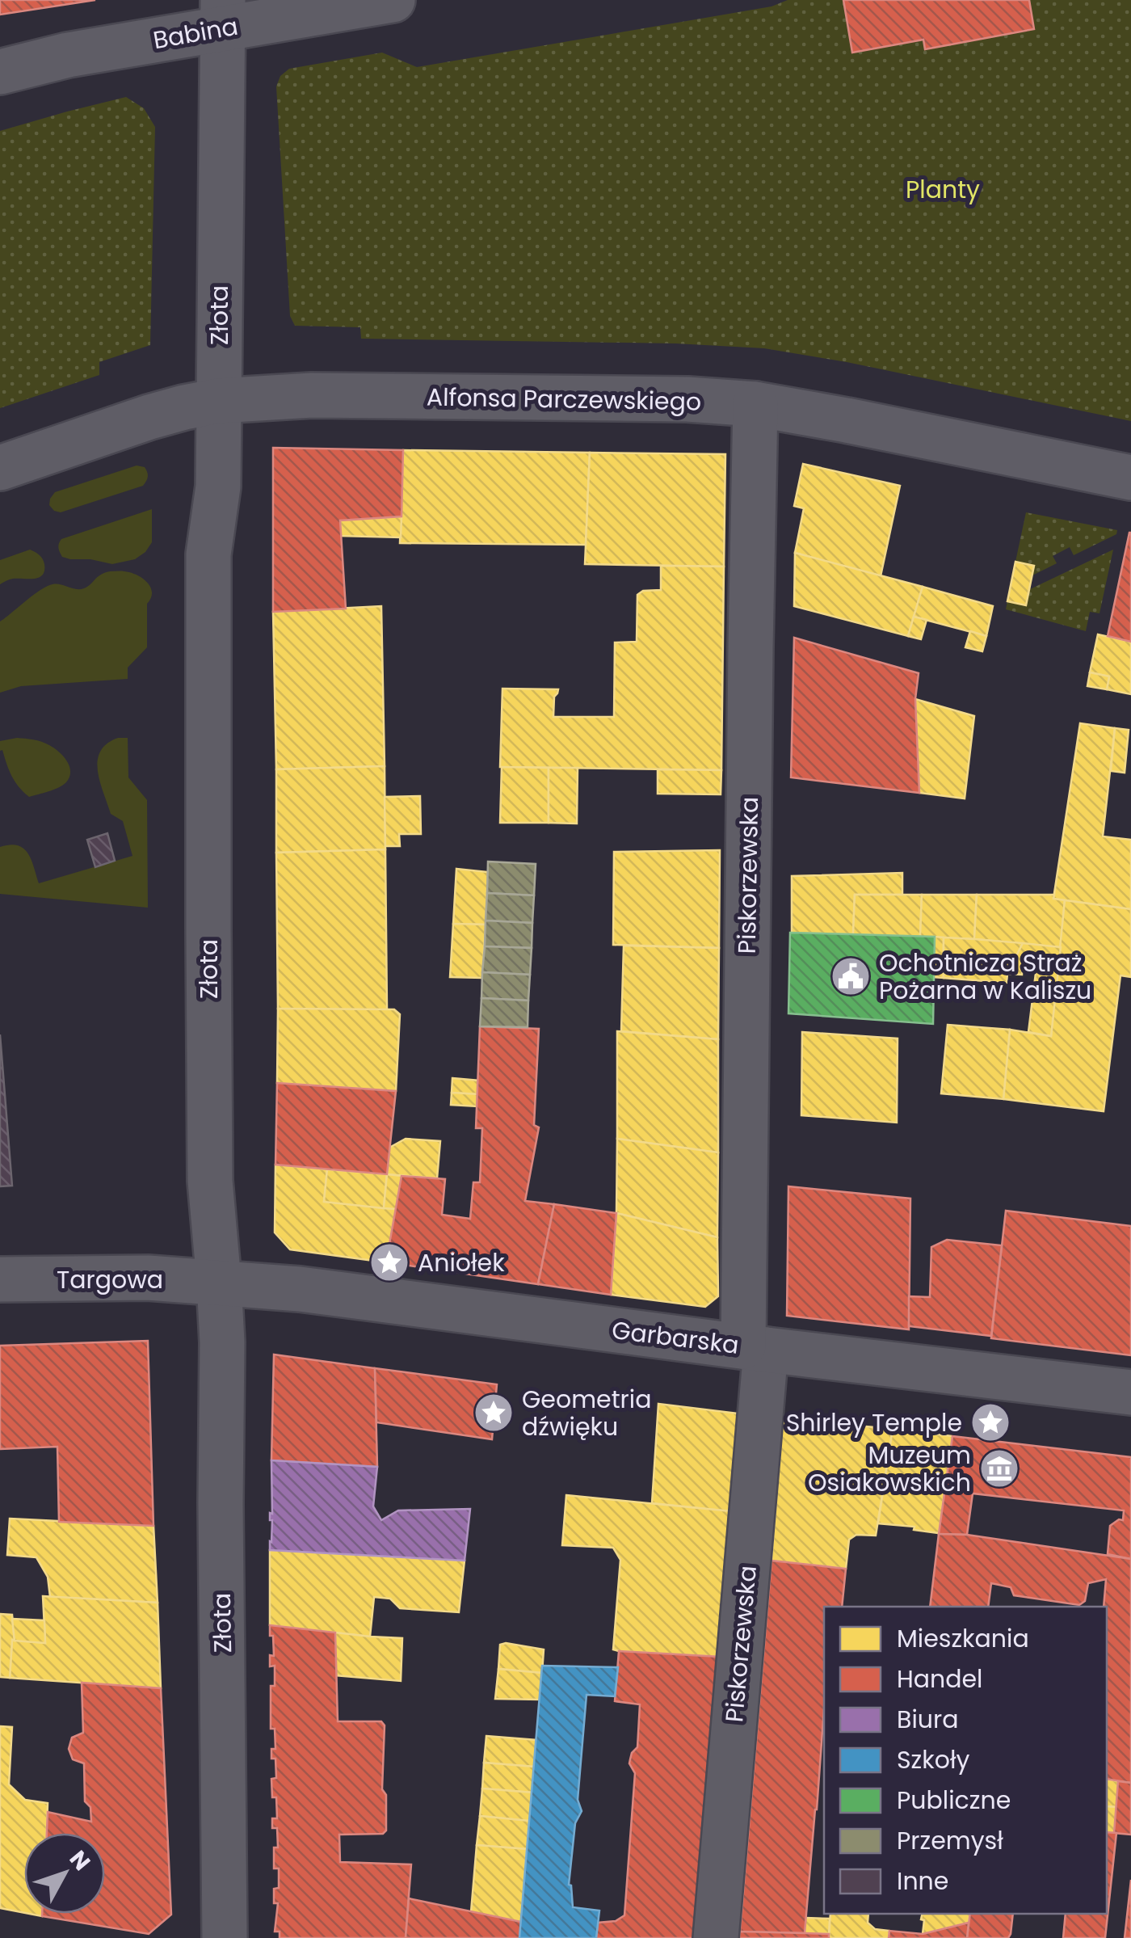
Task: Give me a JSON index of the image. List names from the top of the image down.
{
  "streets": {
    "street": [
      "Babina",
      "Złota",
      "Alfonsa Parczewskiego",
      "Piskorzewska",
      "Targowa",
      "Garbarska"
    ]
  },
  "crossings": [
    ["Babina", "Złota"],
    ["Złota", "Alfonsa Parczewskiego"],
    ["Złota", "Targowa"],
    ["Złota", "Garbarska"],
    ["Alfonsa Parczewskiego", "Piskorzewska"],
    ["Piskorzewska", "Garbarska"],
    ["Targowa", "Garbarska"]
  ],
  "parks": ["Planty"],
  "places": {
    "public building": ["Ochotnicza Straż Pożarna w Kaliszu"],
    "place": ["Aniołek", "Geometria dźwięku", "Shirley Temple"],
    "museum": ["Muzeum Osiakowskich"]
  },
  "legend": [
    "Mieszkania",
    "Handel",
    "Biura",
    "Szkoły",
    "Publiczne",
    "Przemysł",
    "Inne"
  ],
  "north": "top right"
}
